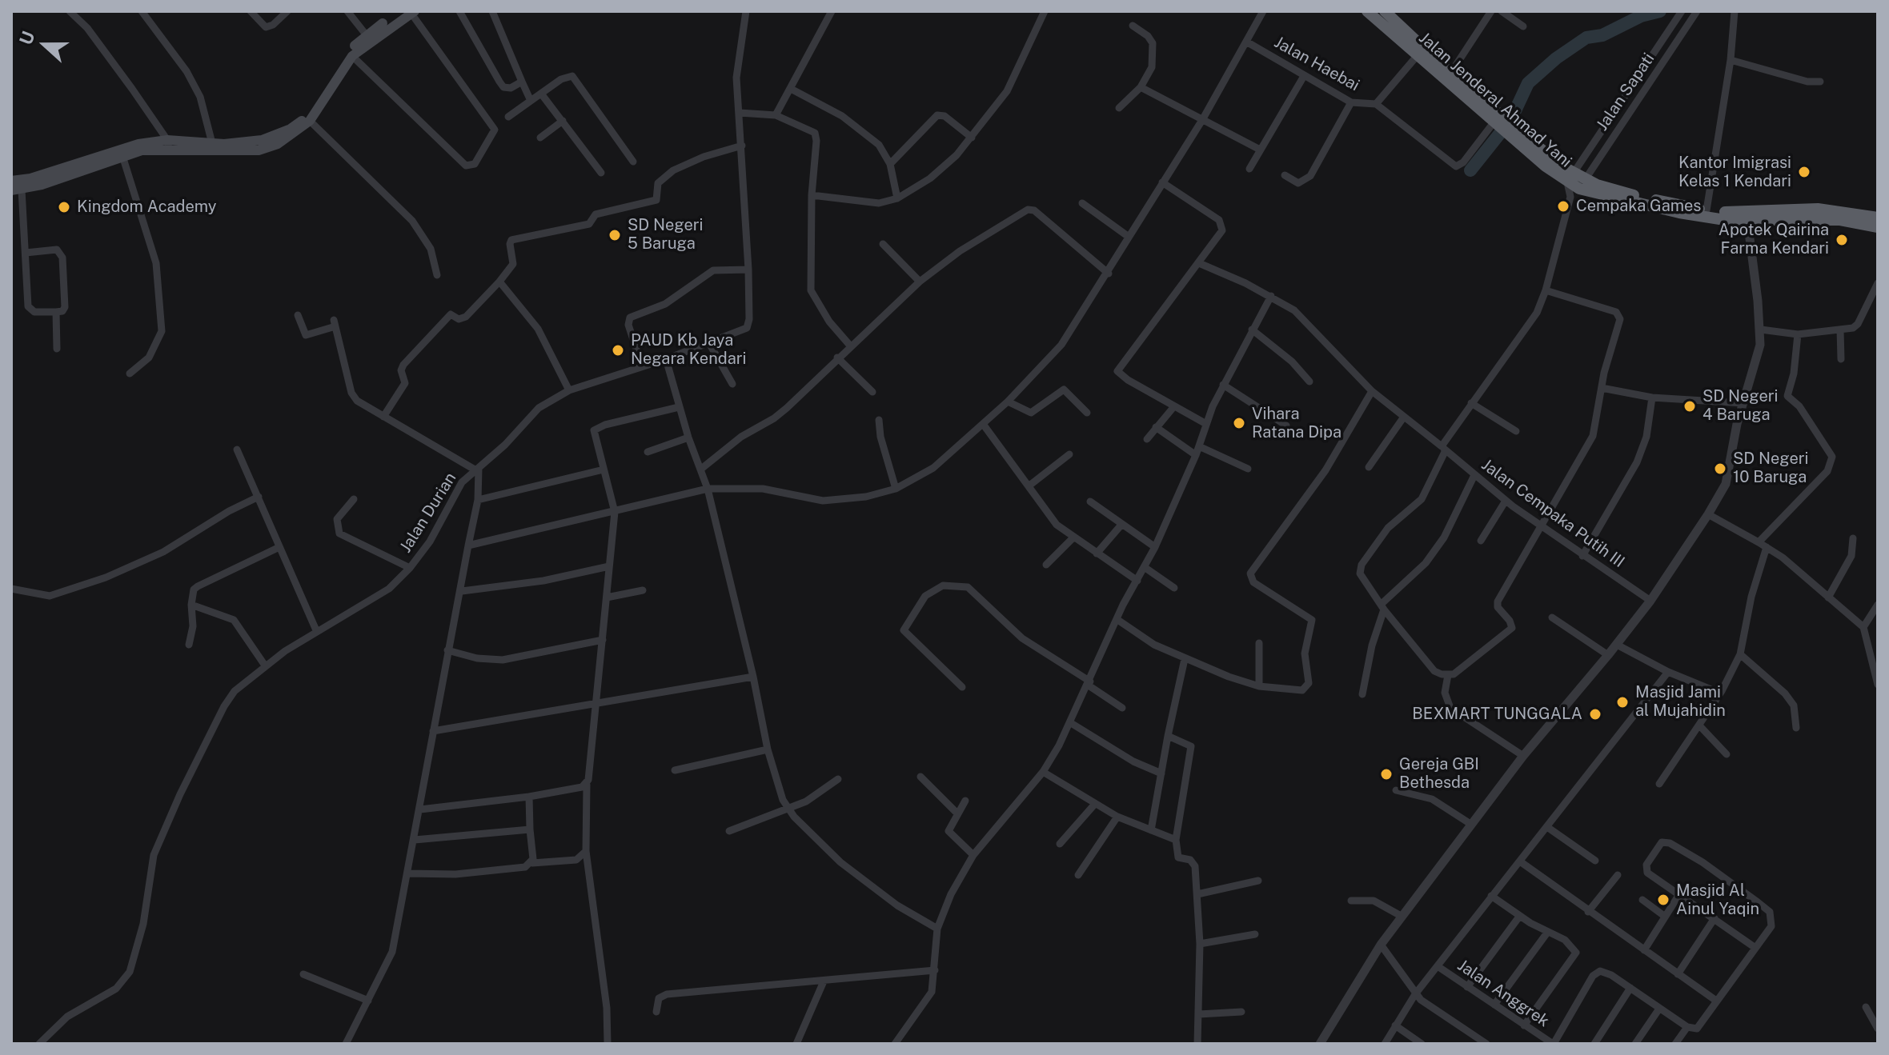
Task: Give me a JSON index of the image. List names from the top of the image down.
{
  "streets": {
    "highway": ["Jalan Jenderal Ahmad Yani"],
    "street": [
      "Jalan Haebai",
      "Jalan Sapati",
      "Jalan Durian",
      "Jalan Cempaka Putih III",
      "Jalan Anggrek"
    ]
  },
  "crossings": [
    ["Jalan Sapati", "Jalan Jenderal Ahmad Yani"],
    ["Jalan Sapati", "Jalan Cempaka Putih III"]
  ],
  "places": [
    "Kantor Imigrasi Kelas 1 Kendari",
    "Cempaka Games",
    "Kingdom Academy",
    "SD Negeri 5 Baruga",
    "Apotek Qairina Farma Kendari",
    "PAUD Kb Jaya Negara Kendari",
    "SD Negeri 4 Baruga",
    "Vihara Ratana Dipa",
    "SD Negeri 10 Baruga",
    "Masjid Jami al Mujahidin",
    "BEXMART TUNGGALA",
    "Gereja GBI Bethesda",
    "Masjid Al Ainul Yaqin"
  ],
  "north": "left"
}
